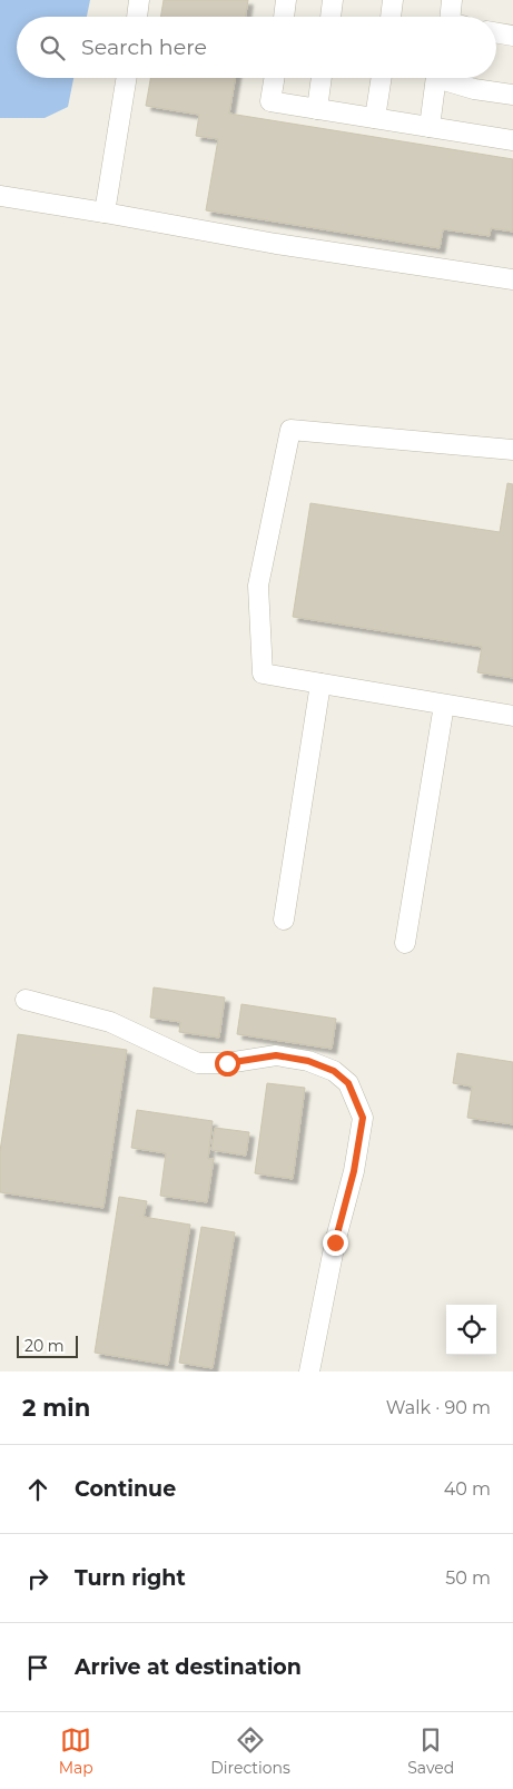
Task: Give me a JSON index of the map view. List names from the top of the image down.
{
  "scale_bar": "20 m",
  "page": {
    "search": "Search here",
    "scale": "20 m",
    "heading": ["2 min", "Walk · 90 m"],
    "list": [
      ["Continue", "40 m"],
      ["Turn right", "50 m"],
      "Arrive at destination"
    ],
    "nav": ["Map", "Directions", "Saved"]
  }
}
